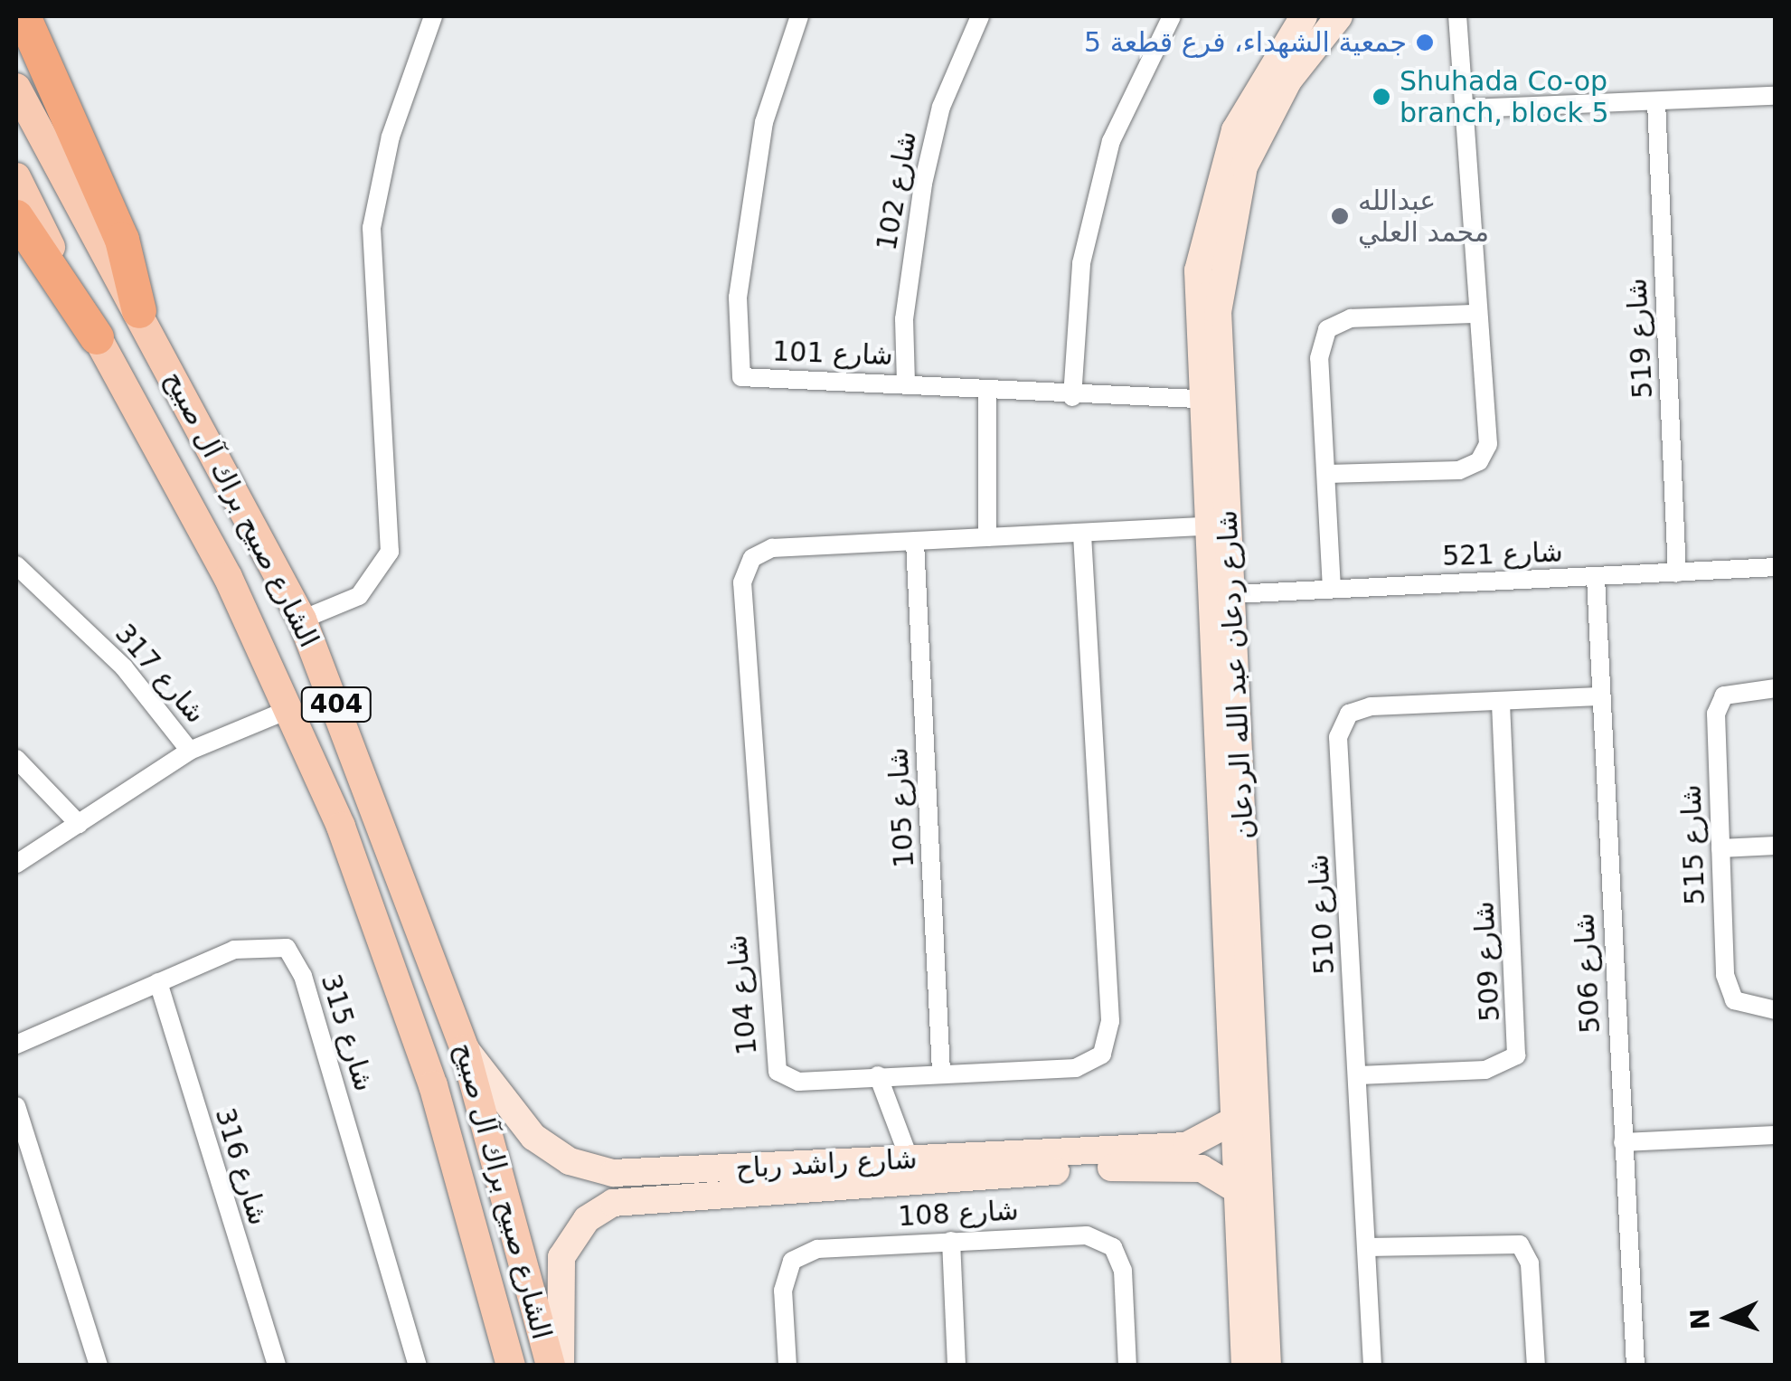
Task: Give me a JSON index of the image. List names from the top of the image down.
{
  "streets": {
    "main road": ["الشارع صبيح براك آل صبيح", "404"],
    "street": [
      "شارع 102",
      "شارع 519",
      "شارع 101",
      "شارع 521",
      "شارع 317",
      "شارع ردعان عبد الله الردعان",
      "شارع 105",
      "شارع 515",
      "شارع 510",
      "شارع 509",
      "شارع 506",
      "شارع 104",
      "شارع 315",
      "شارع راشد رباح",
      "شارع 316",
      "شارع 108"
    ]
  },
  "crossings": [
    ["شارع 102", "شارع 101"],
    ["شارع 519", "شارع 521"],
    ["شارع 101", "شارع ردعان عبد الله الردعان"],
    ["الشارع صبيح براك آل صبيح", "شارع راشد رباح"],
    ["شارع 521", "شارع ردعان عبد الله الردعان"],
    ["شارع 521", "شارع 506"],
    ["شارع ردعان عبد الله الردعان", "شارع 104"],
    ["شارع ردعان عبد الله الردعان", "شارع راشد رباح"],
    ["شارع 105", "شارع 104"],
    ["شارع 510", "شارع 509"],
    ["شارع 510", "شارع 506"],
    ["شارع 315", "شارع 316"]
  ],
  "places": ["جمعية الشهداء، فرع قطعة 5", "Shuhada Co-op branch, block 5", "عبدالله محمد العلي"],
  "north": "left"
}
